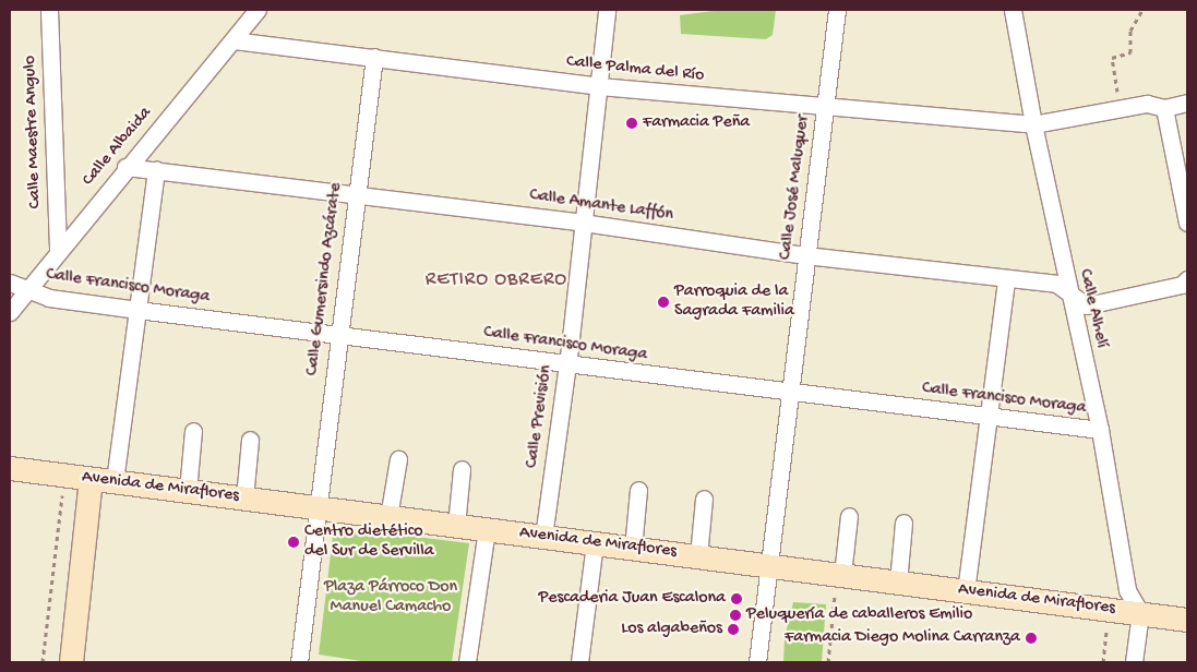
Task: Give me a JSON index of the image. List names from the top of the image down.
{
  "streets": {
    "street": [
      "Calle Palma del Río",
      "Calle Maestre Angulo",
      "Calle Albaida",
      "Calle José Maluquer",
      "Calle Amante Laffón",
      "Calle Gumersindo Azcárate",
      "Calle Francisco Moraga",
      "Calle Alhelí",
      "Calle Previsión",
      "Avenida de Miraflores"
    ]
  },
  "crossings": [
    ["Calle Palma del Río", "Calle Albaida"],
    ["Calle Palma del Río", "Calle José Maluquer"],
    ["Calle Palma del Río", "Calle Gumersindo Azcárate"],
    ["Calle Palma del Río", "Calle Alhelí"],
    ["Calle Palma del Río", "Calle Previsión"],
    ["Calle Maestre Angulo", "Calle Albaida"],
    ["Calle Albaida", "Calle Amante Laffón"],
    ["Calle Albaida", "Calle Francisco Moraga"],
    ["Calle José Maluquer", "Calle Amante Laffón"],
    ["Calle José Maluquer", "Calle Francisco Moraga"],
    ["Calle José Maluquer", "Avenida de Miraflores"],
    ["Calle Amante Laffón", "Calle Gumersindo Azcárate"],
    ["Calle Amante Laffón", "Calle Alhelí"],
    ["Calle Amante Laffón", "Calle Previsión"],
    ["Calle Gumersindo Azcárate", "Calle Francisco Moraga"],
    ["Calle Gumersindo Azcárate", "Avenida de Miraflores"],
    ["Calle Francisco Moraga", "Calle Alhelí"],
    ["Calle Francisco Moraga", "Calle Previsión"],
    ["Calle Alhelí", "Avenida de Miraflores"],
    ["Calle Previsión", "Avenida de Miraflores"]
  ],
  "districts": ["RETIRO OBRERO"],
  "parks": ["Plaza Párroco Don Manuel Camacho"],
  "places": [
    "Farmacia Peña",
    "Parroquia de la Sagrada Familia",
    "Centro dietético del Sur de Servilla",
    "Pescaderia Juan Escalona",
    "Peluquería de caballeros Emilio",
    "Los algabeños",
    "Farmacia Diego Molina Carranza"
  ]
}
